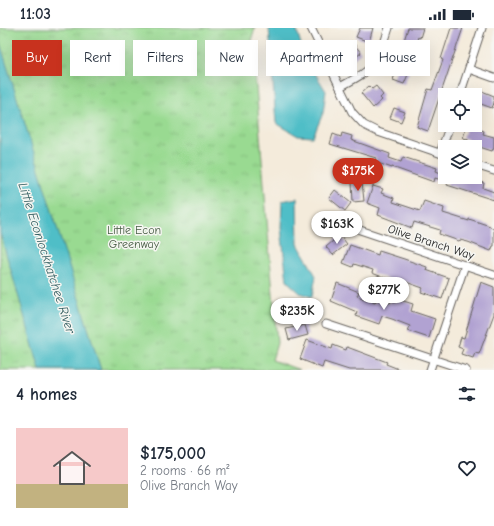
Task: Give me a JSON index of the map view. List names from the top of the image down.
{
  "streets": {
    "street": ["Olive Branch Way"]
  },
  "water": ["Little Econlockhatchee River"],
  "parks": ["Little Econ Greenway"],
  "page": {
    "status": "11:03",
    "chip": [
      "Buy",
      "Rent",
      "Filters",
      "New",
      "Apartment",
      "House"
    ],
    "price": [
      "$175K",
      "$163K",
      "$277K",
      "$235K"
    ],
    "heading": "4 homes",
    "list": [
      {
        "name": "$175,000",
        "note": "2 rooms · 66 m² · Olive Branch Way"
      }
    ]
  }
}
